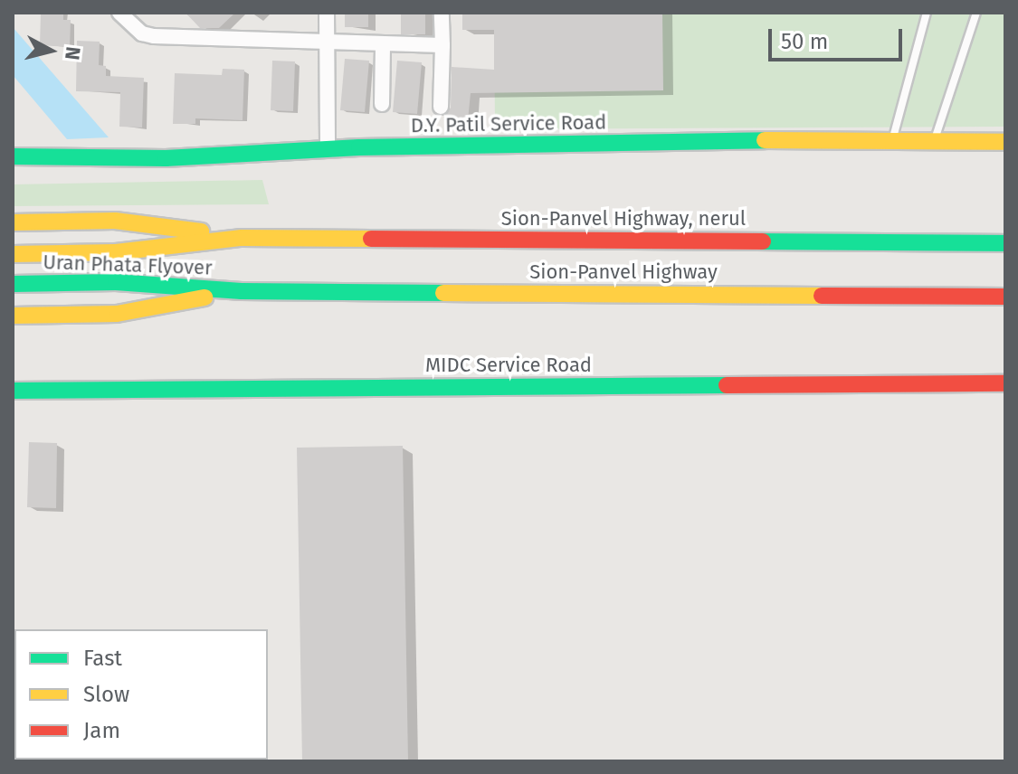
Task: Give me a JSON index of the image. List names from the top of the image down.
{
  "streets": {
    "main road": [
      "D.Y. Patil Service Road",
      "Sion-Panvel Highway, nerul",
      "Uran Phata Flyover",
      "Sion-Panvel Highway",
      "MIDC Service Road"
    ]
  },
  "crossings": [
    ["Sion-Panvel Highway, nerul", "Uran Phata Flyover"],
    ["Uran Phata Flyover", "Sion-Panvel Highway"]
  ],
  "legend": ["Fast", "Slow", "Jam"],
  "scale_bar": "50 m",
  "north": "right"
}
